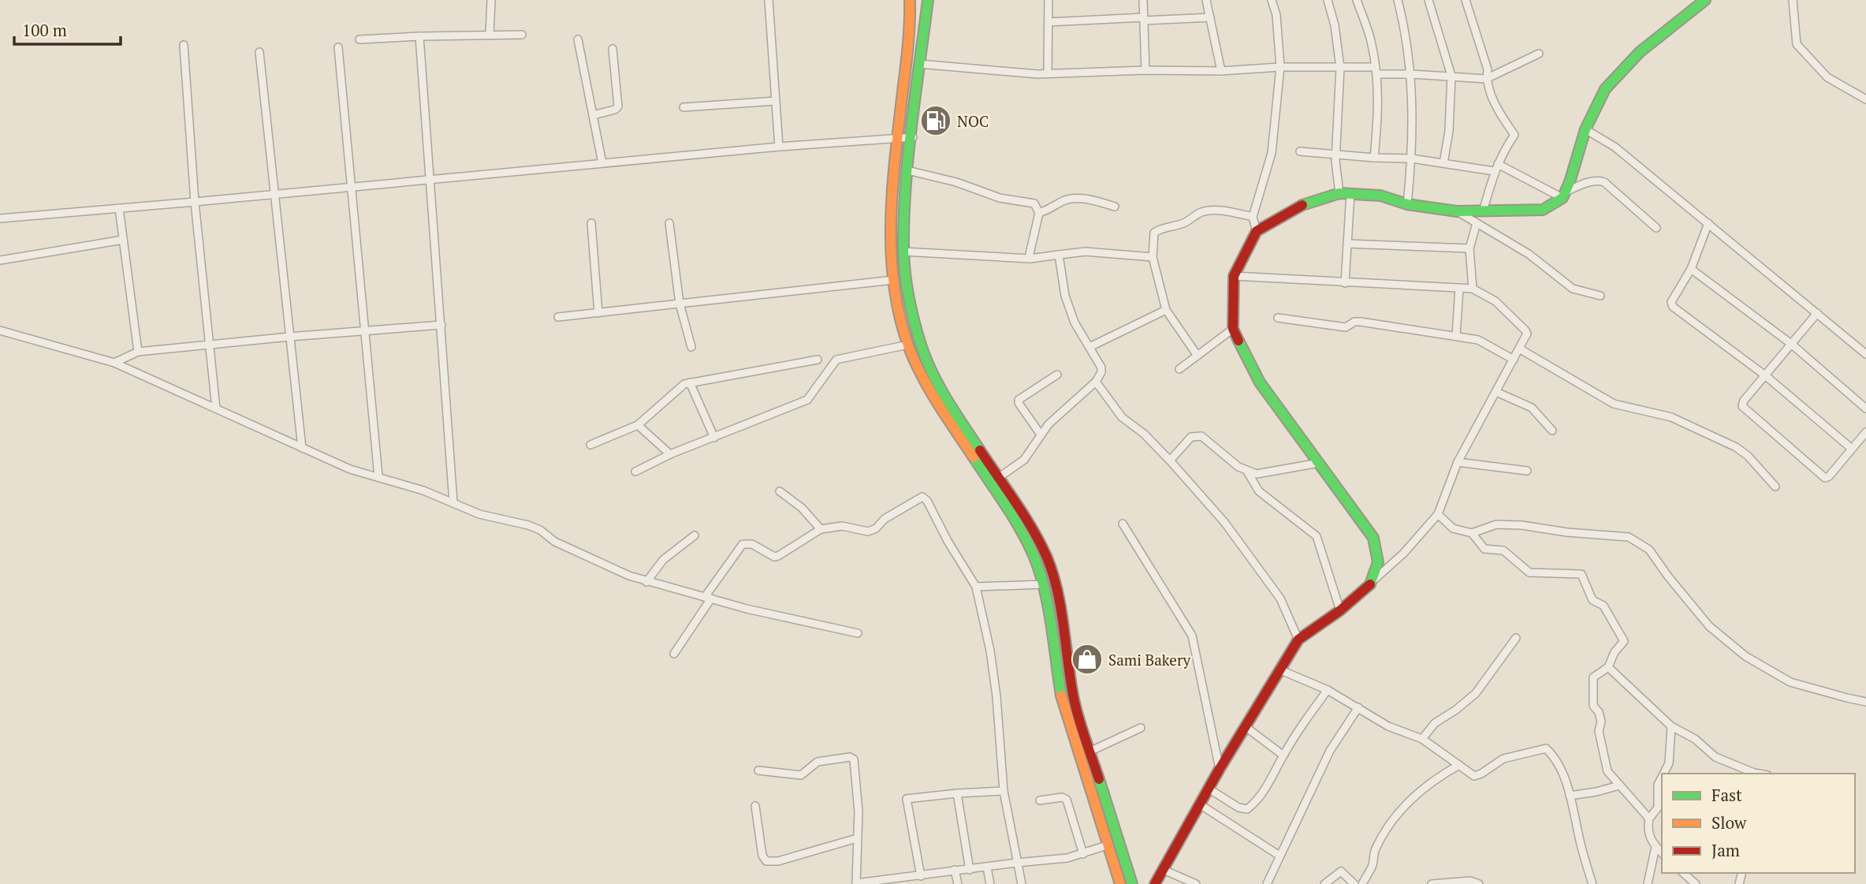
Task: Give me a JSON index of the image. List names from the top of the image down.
{
  "places": {
    "fuel station": ["NOC"],
    "shop": ["Sami Bakery"]
  },
  "legend": ["Fast", "Slow", "Jam"],
  "scale_bar": "100 m"
}
